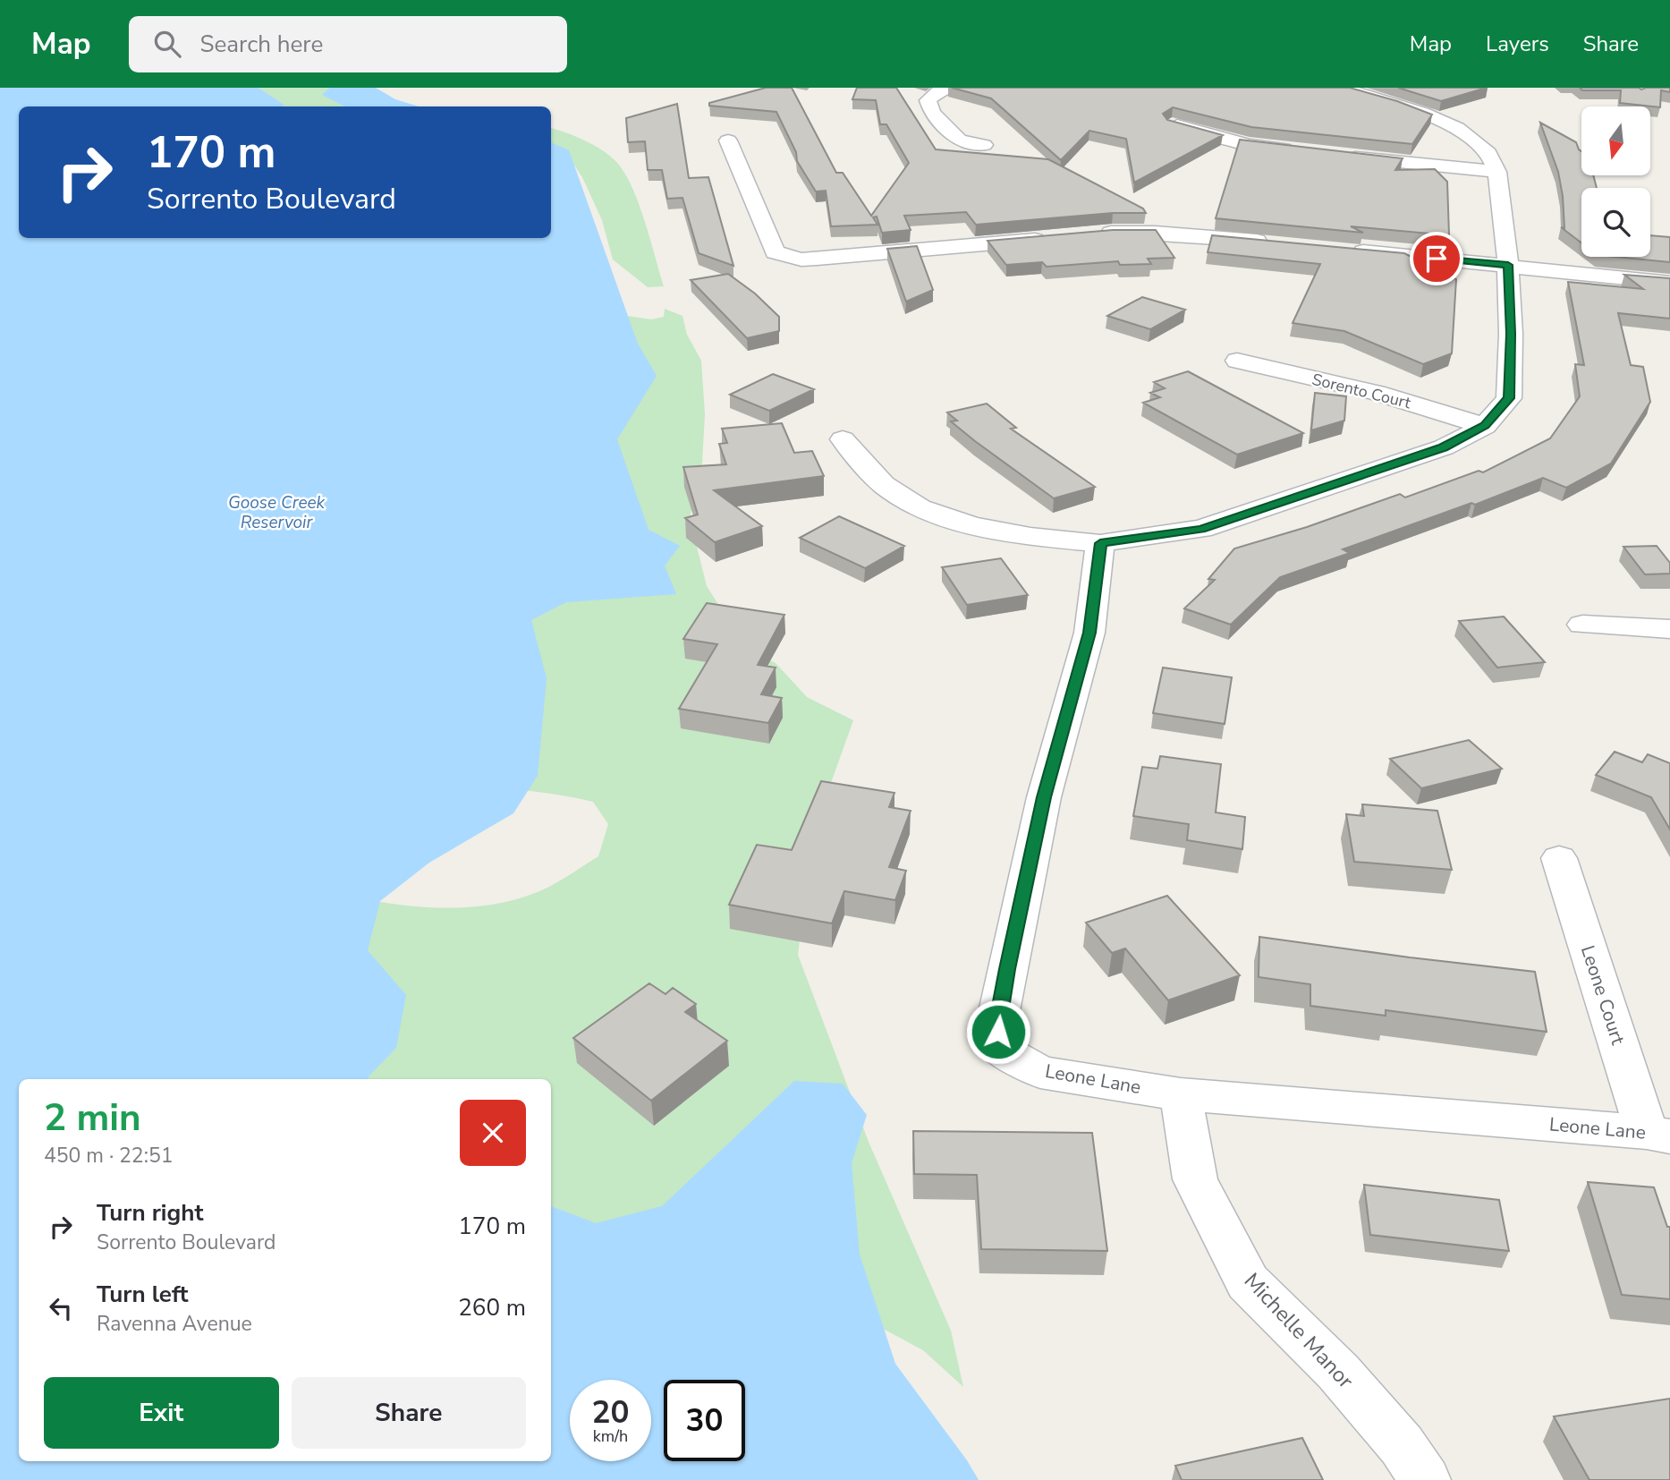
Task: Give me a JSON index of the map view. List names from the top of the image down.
{
  "streets": {
    "street": [
      "Sorento Court",
      "Leone Court",
      "Leone Lane",
      "Michelle Manor"
    ]
  },
  "crossings": [
    ["Leone Court", "Leone Lane"],
    ["Leone Lane", "Michelle Manor"]
  ],
  "water": ["Goose Creek Reservoir"],
  "north": "bottom",
  "page": {
    "header": "Map",
    "search": "Search here",
    "nav": ["Map", "Layers", "Share"],
    "turn": ["170 m", "Sorrento Boulevard"],
    "heading": ["2 min", "450 m · 22:51"],
    "list": [
      {
        "name": "Turn right",
        "note": "Sorrento Boulevard",
        "value": "170 m"
      },
      {
        "name": "Turn left",
        "note": "Ravenna Avenue",
        "value": "260 m"
      }
    ],
    "buttons": ["Exit", "Share"],
    "speed": "20 km/h",
    "limit": "30"
  }
}
